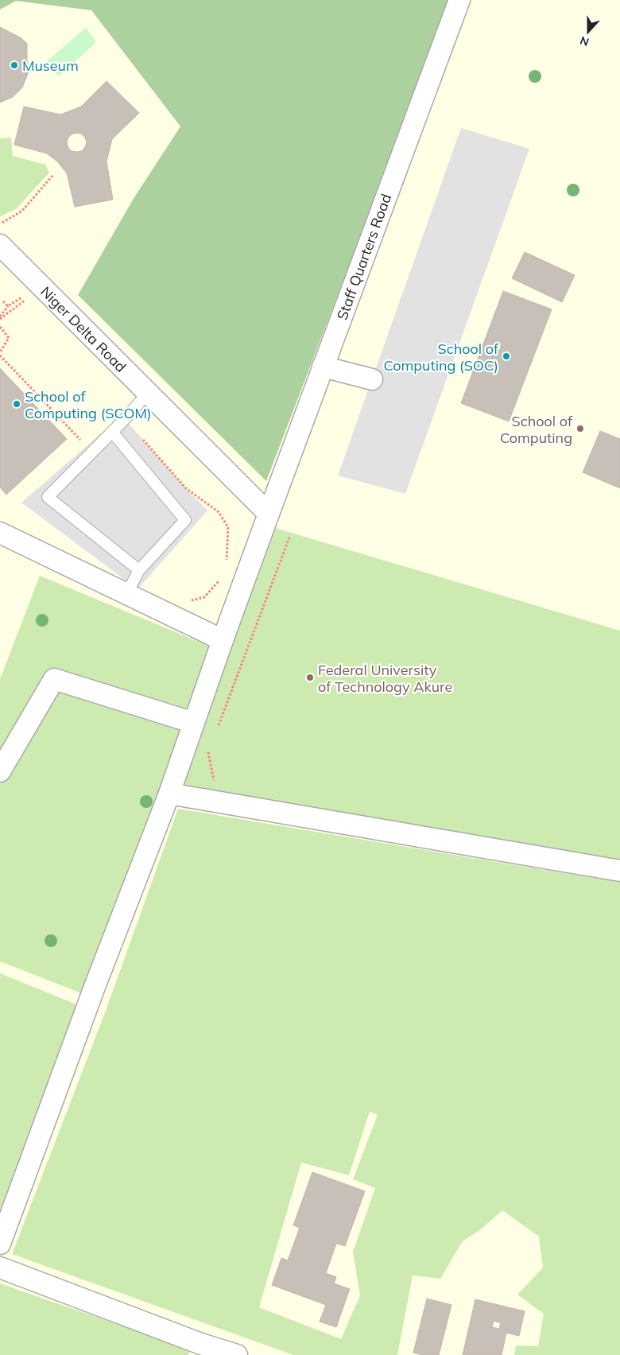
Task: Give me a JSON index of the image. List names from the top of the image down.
{
  "streets": {
    "street": ["Staff Quarters Road", "Niger Delta Road"]
  },
  "crossings": [
    ["Staff Quarters Road", "Niger Delta Road"]
  ],
  "places": [
    "Museum",
    "School of Computing (SOC)",
    "School of Computing (SCOM)",
    "School of Computing",
    "Federal University of Technology Akure"
  ],
  "north": "bottom"
}
